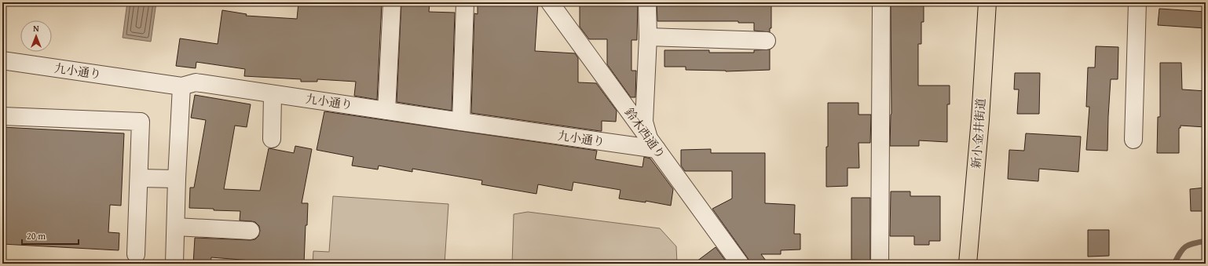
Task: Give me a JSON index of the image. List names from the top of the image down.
{
  "streets": {
    "main road": ["新小金井街道"],
    "street": ["九小通り", "鈴木西通り"]
  },
  "crossings": [
    ["九小通り", "鈴木西通り"]
  ],
  "scale_bar": "20 m",
  "north": "top"
}
